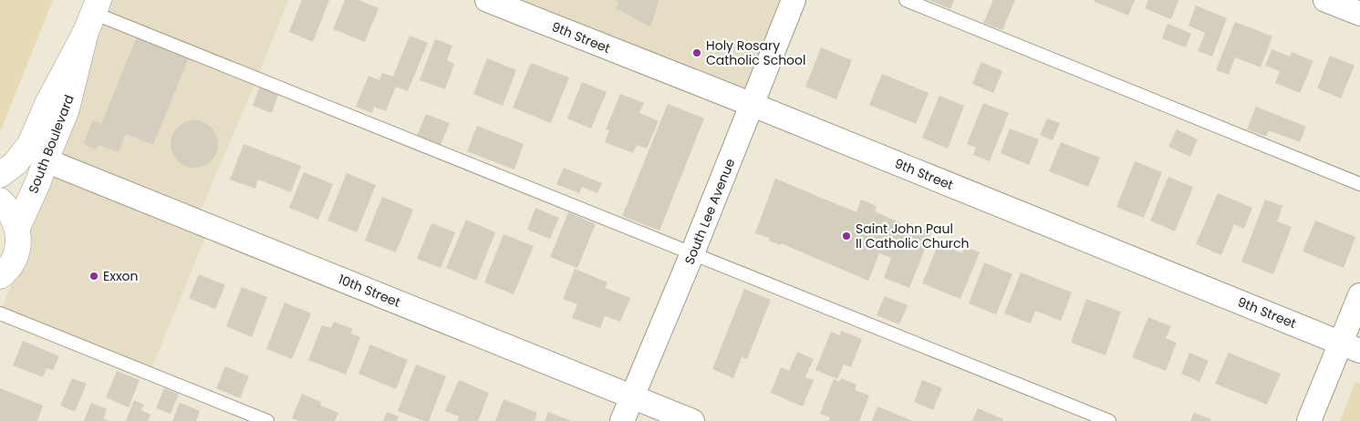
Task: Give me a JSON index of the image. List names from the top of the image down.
{
  "streets": {
    "street": [
      "9th Street",
      "South Boulevard",
      "South Lee Avenue",
      "10th Street"
    ]
  },
  "crossings": [
    ["9th Street", "South Lee Avenue"],
    ["South Boulevard", "10th Street"],
    ["South Lee Avenue", "10th Street"]
  ],
  "places": ["Holy Rosary Catholic School", "Saint John Paul II Catholic Church", "Exxon"]
}
